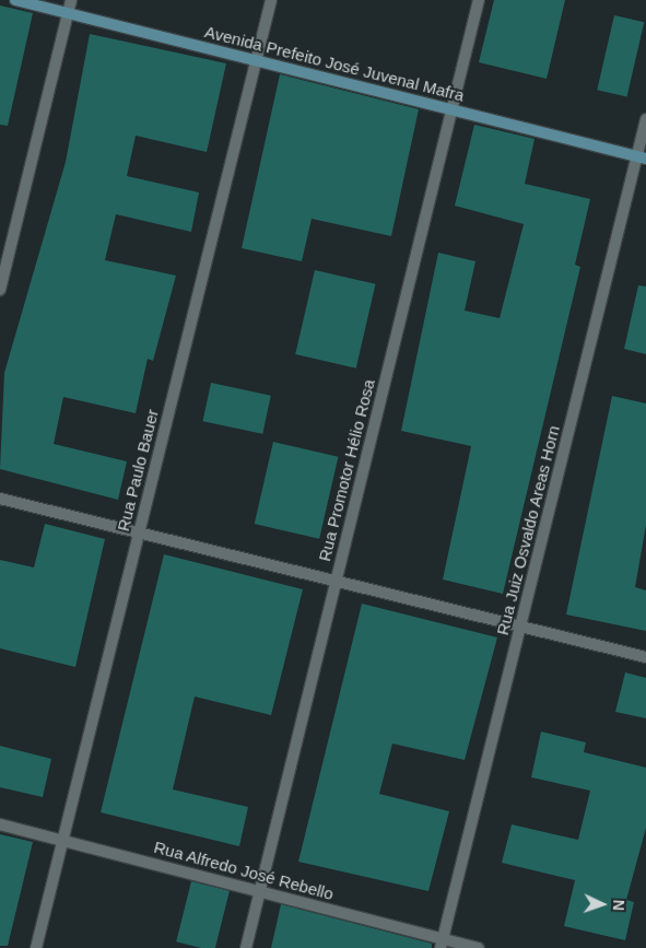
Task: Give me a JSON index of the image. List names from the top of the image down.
{
  "streets": {
    "main road": ["Avenida Prefeito José Juvenal Mafra"],
    "street": [
      "Rua Paulo Bauer",
      "Rua Promotor Hélio Rosa",
      "Rua Juiz Osvaldo Areas Horn",
      "Rua Alfredo José Rebello"
    ]
  },
  "crossings": [
    ["Avenida Prefeito José Juvenal Mafra", "Rua Paulo Bauer"],
    ["Avenida Prefeito José Juvenal Mafra", "Rua Promotor Hélio Rosa"],
    ["Avenida Prefeito José Juvenal Mafra", "Rua Juiz Osvaldo Areas Horn"],
    ["Rua Paulo Bauer", "Rua Alfredo José Rebello"],
    ["Rua Promotor Hélio Rosa", "Rua Alfredo José Rebello"],
    ["Rua Juiz Osvaldo Areas Horn", "Rua Alfredo José Rebello"]
  ],
  "north": "right"
}
